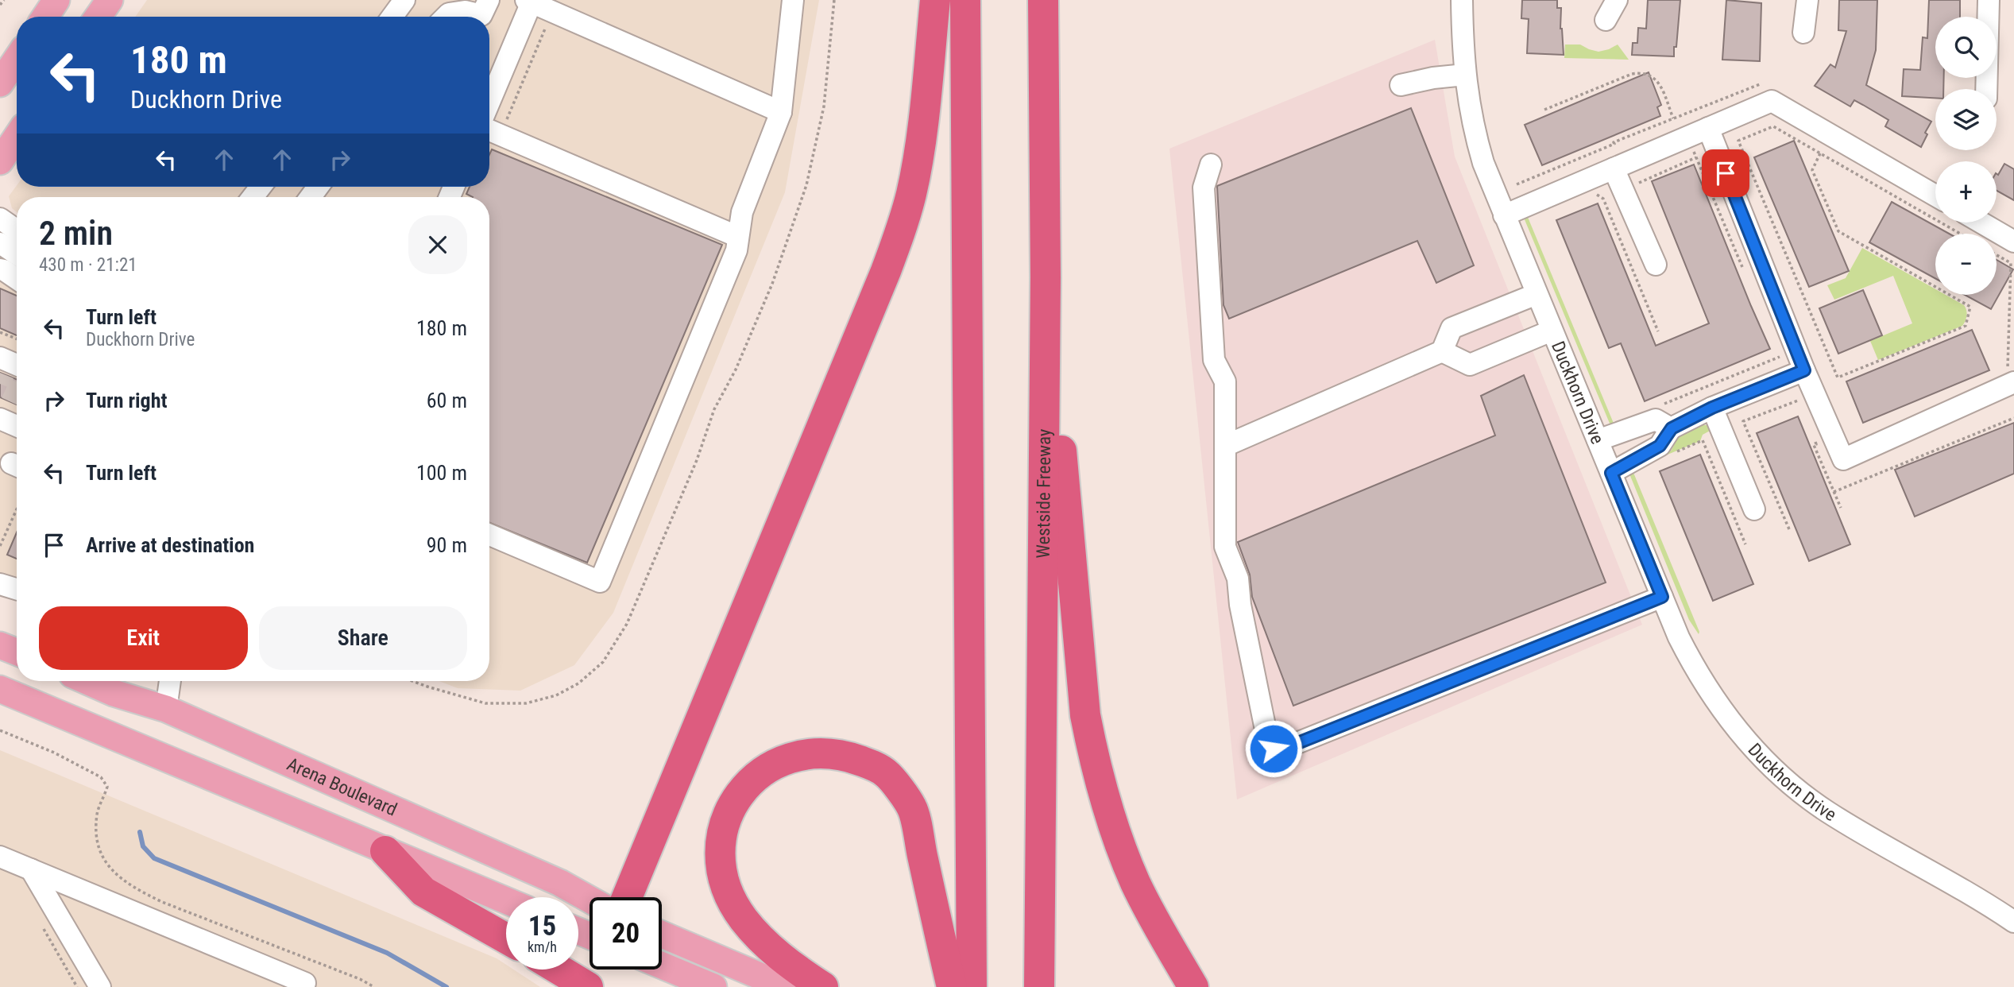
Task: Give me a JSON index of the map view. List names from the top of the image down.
{
  "streets": {
    "highway": ["Westside Freeway"],
    "main road": ["Arena Boulevard"],
    "street": ["Duckhorn Drive"]
  },
  "page": {
    "map_buttons": ["+", "−"],
    "turn": ["180 m", "Duckhorn Drive"],
    "heading": ["2 min", "430 m · 21:21"],
    "list": [
      {
        "name": "Turn left",
        "note": "Duckhorn Drive",
        "value": "180 m"
      },
      {
        "name": "Turn right",
        "value": "60 m"
      },
      {
        "name": "Turn left",
        "value": "100 m"
      },
      {
        "name": "Arrive at destination",
        "value": "90 m"
      }
    ],
    "buttons": ["Exit", "Share"],
    "speed": "15 km/h",
    "limit": "20"
  }
}
